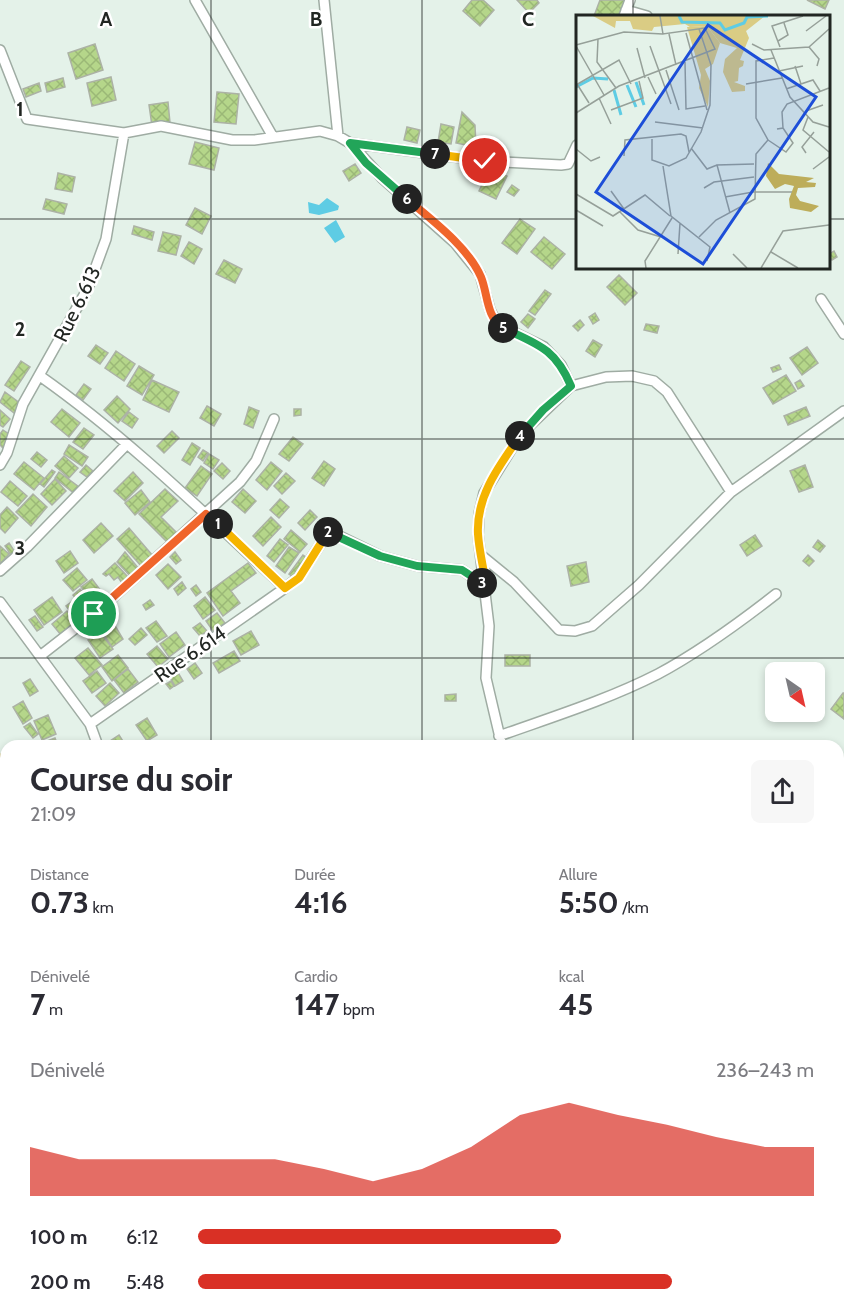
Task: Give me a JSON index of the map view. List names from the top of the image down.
{
  "streets": {
    "street": ["Rue 6.613", "Rue 6.614"]
  },
  "north": "bottom right",
  "page": {
    "pins": [
      "7",
      "6",
      "5",
      "4",
      "1",
      "2",
      "3"
    ],
    "heading": ["Course du soir", "21:09"],
    "stats": [
      ["Distance", "0.73 km"],
      ["Durée", "4:16"],
      ["Allure", "5:50 /km"],
      ["Dénivelé", "7 m"],
      ["Cardio", "147 bpm"],
      ["kcal", "45"]
    ],
    "chart": ["Dénivelé", "236–243 m"],
    "list": [
      {
        "name": "100 m",
        "note": "6:12"
      },
      {
        "name": "200 m",
        "note": "5:48"
      }
    ]
  },
  "grid": {
    "columns": ["A", "B", "C"],
    "rows": ["1", "2", "3"]
  }
}
